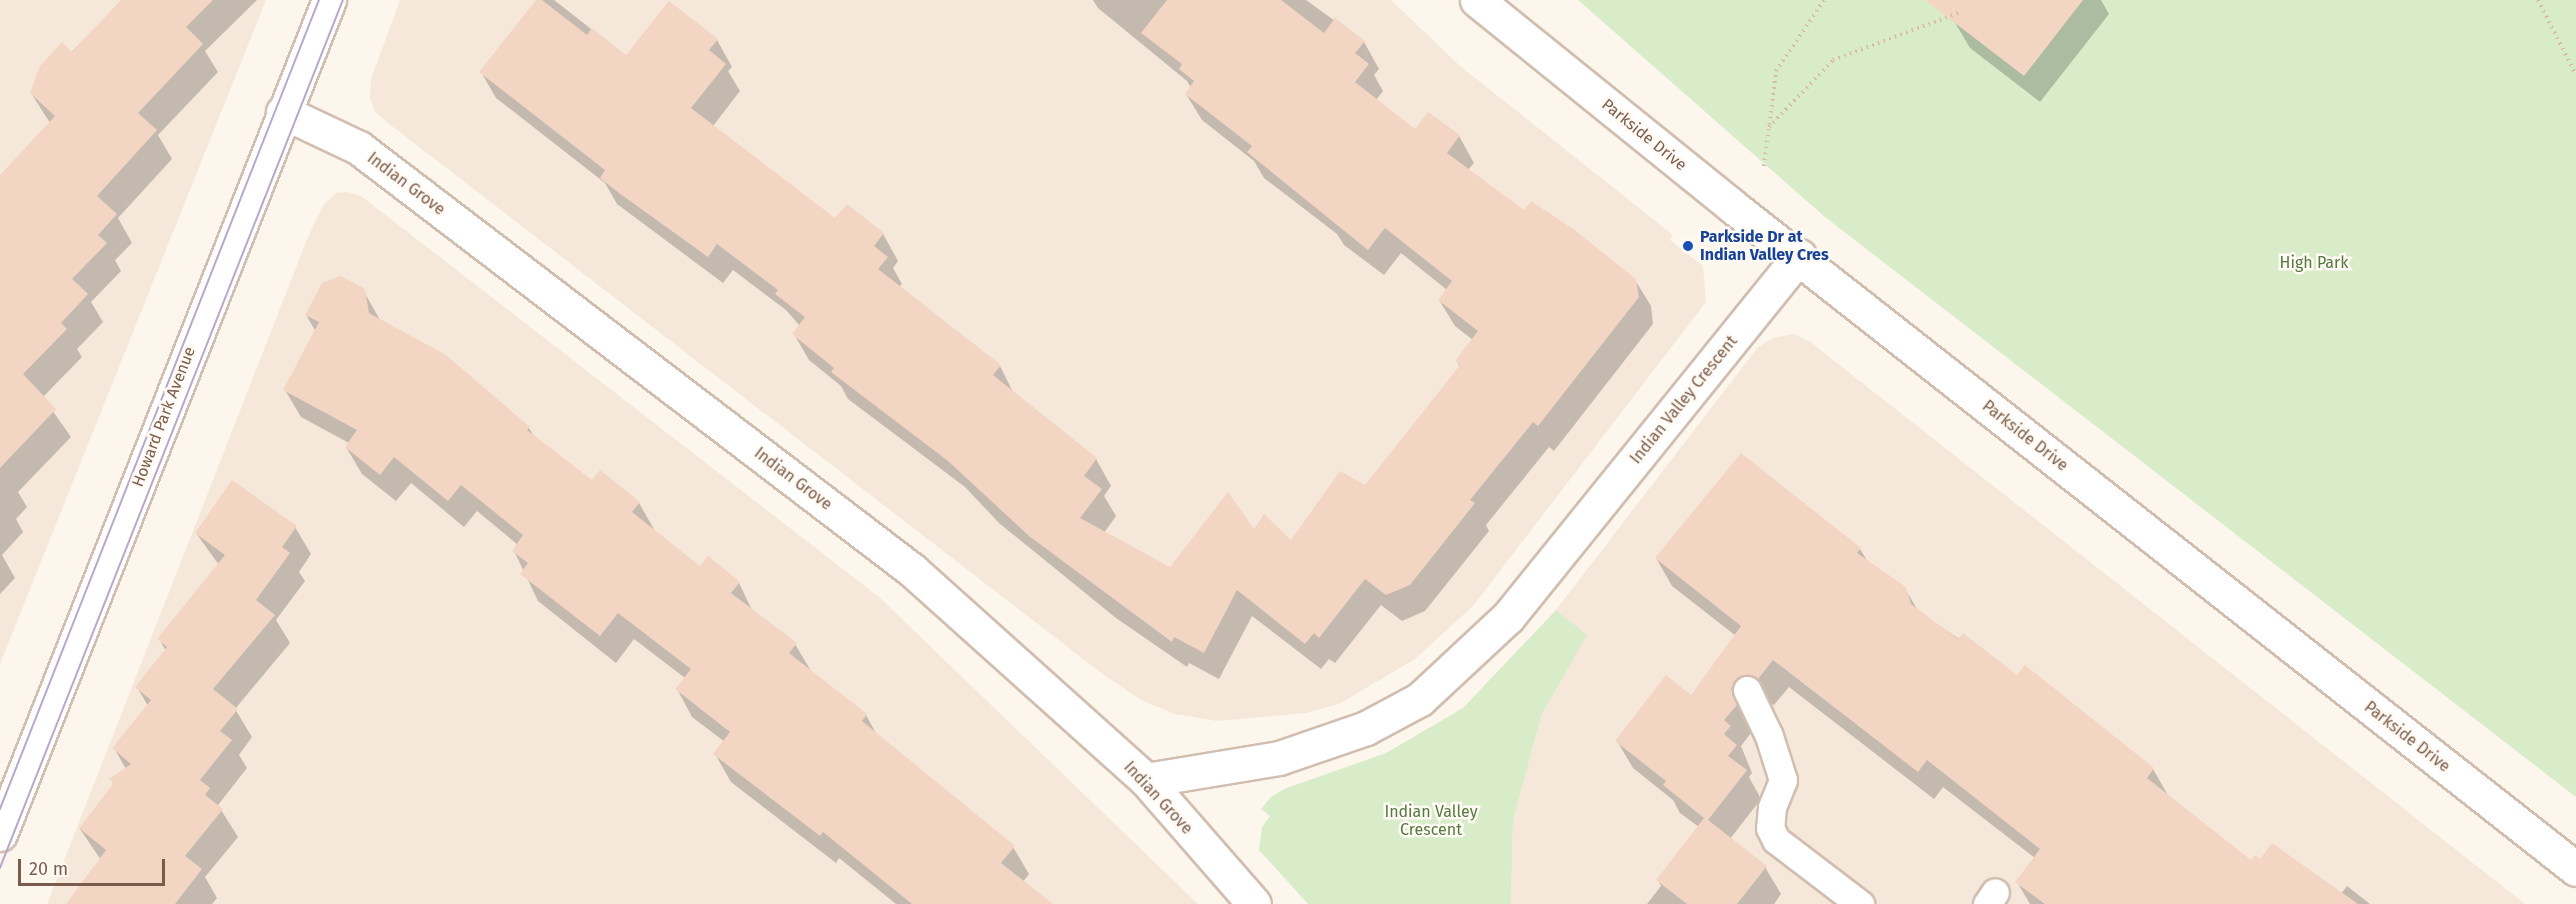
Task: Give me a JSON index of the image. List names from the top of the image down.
{
  "streets": {
    "street": [
      "Parkside Drive",
      "Indian Grove",
      "Indian Valley Crescent",
      "Howard Park Avenue"
    ]
  },
  "crossings": [
    ["Parkside Drive", "Indian Valley Crescent"],
    ["Indian Grove", "Indian Valley Crescent"],
    ["Indian Grove", "Howard Park Avenue"]
  ],
  "parks": ["High Park", "Indian Valley Crescent"],
  "places": ["Parkside Dr at Indian Valley Cres"],
  "scale_bar": "20 m"
}
